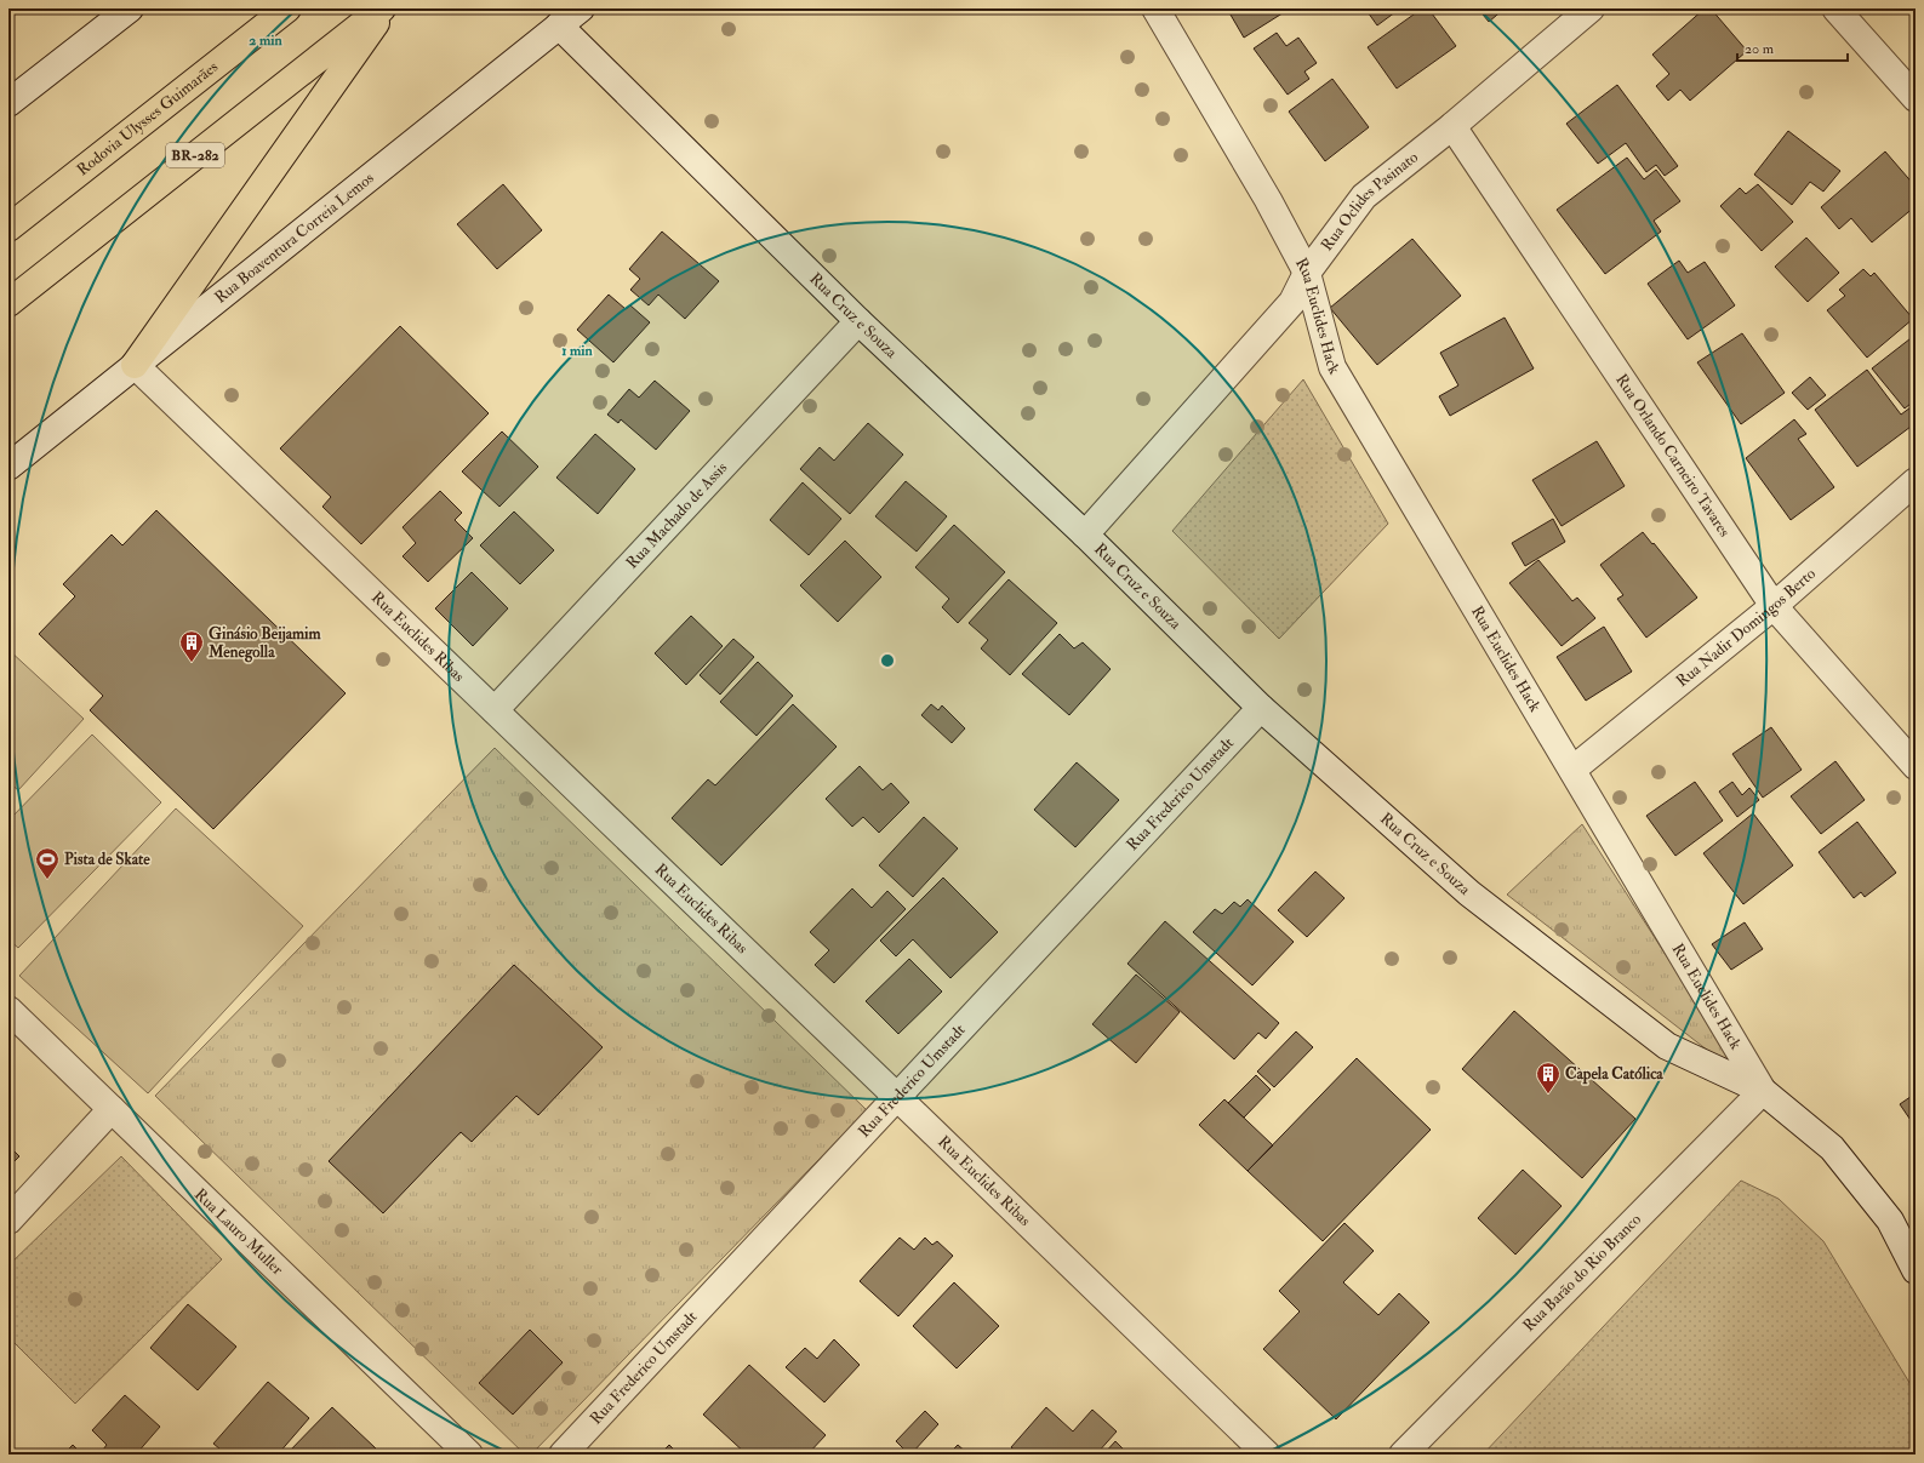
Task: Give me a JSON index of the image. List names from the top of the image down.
{
  "streets": {
    "highway": ["Rodovia Ulysses Guimarães", "BR-282"],
    "street": [
      "Rua Oclides Pasinato",
      "Rua Boaventura Correia Lemos",
      "Rua Cruz e Souza",
      "Rua Euclides Hack",
      "Rua Orlando Carneiro Tavares",
      "Rua Machado de Assis",
      "Rua Nadir Domingos Berto",
      "Rua Euclides Ribas",
      "Rua Frederico Umstadt",
      "Rua Lauro Muller",
      "Rua Barão do Rio Branco"
    ]
  },
  "crossings": [
    ["Rua Oclides Pasinato", "Rua Cruz e Souza"],
    ["Rua Oclides Pasinato", "Rua Euclides Hack"],
    ["Rua Oclides Pasinato", "Rua Orlando Carneiro Tavares"],
    ["Rua Boaventura Correia Lemos", "Rua Cruz e Souza"],
    ["Rua Boaventura Correia Lemos", "Rua Euclides Ribas"],
    ["Rua Cruz e Souza", "Rua Euclides Hack"],
    ["Rua Cruz e Souza", "Rua Machado de Assis"],
    ["Rua Cruz e Souza", "Rua Frederico Umstadt"],
    ["Rua Cruz e Souza", "Rua Barão do Rio Branco"],
    ["Rua Euclides Hack", "Rua Nadir Domingos Berto"],
    ["Rua Euclides Hack", "Rua Barão do Rio Branco"],
    ["Rua Orlando Carneiro Tavares", "Rua Nadir Domingos Berto"],
    ["Rua Machado de Assis", "Rua Euclides Ribas"],
    ["Rua Euclides Ribas", "Rua Frederico Umstadt"]
  ],
  "places": {
    "building": ["Ginásio Beijamim Menegolla", "Capela Católica"],
    "sports": ["Pista de Skate"]
  },
  "scale_bar": "20 m",
  "rings": ["2 min", "1 min"]
}
